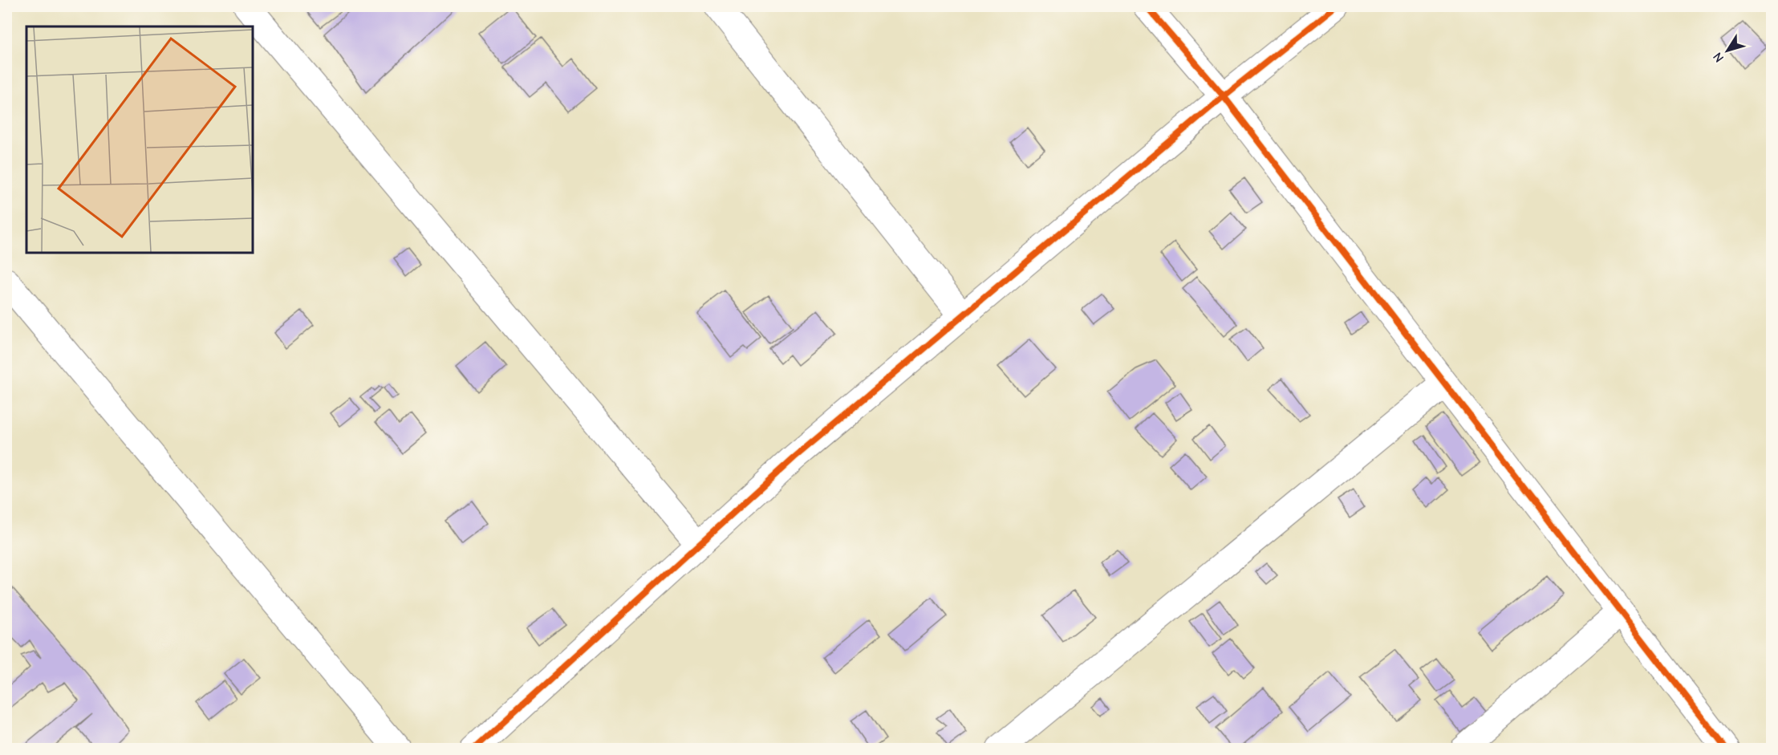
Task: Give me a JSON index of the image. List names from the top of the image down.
{
  "north": "bottom left"
}
